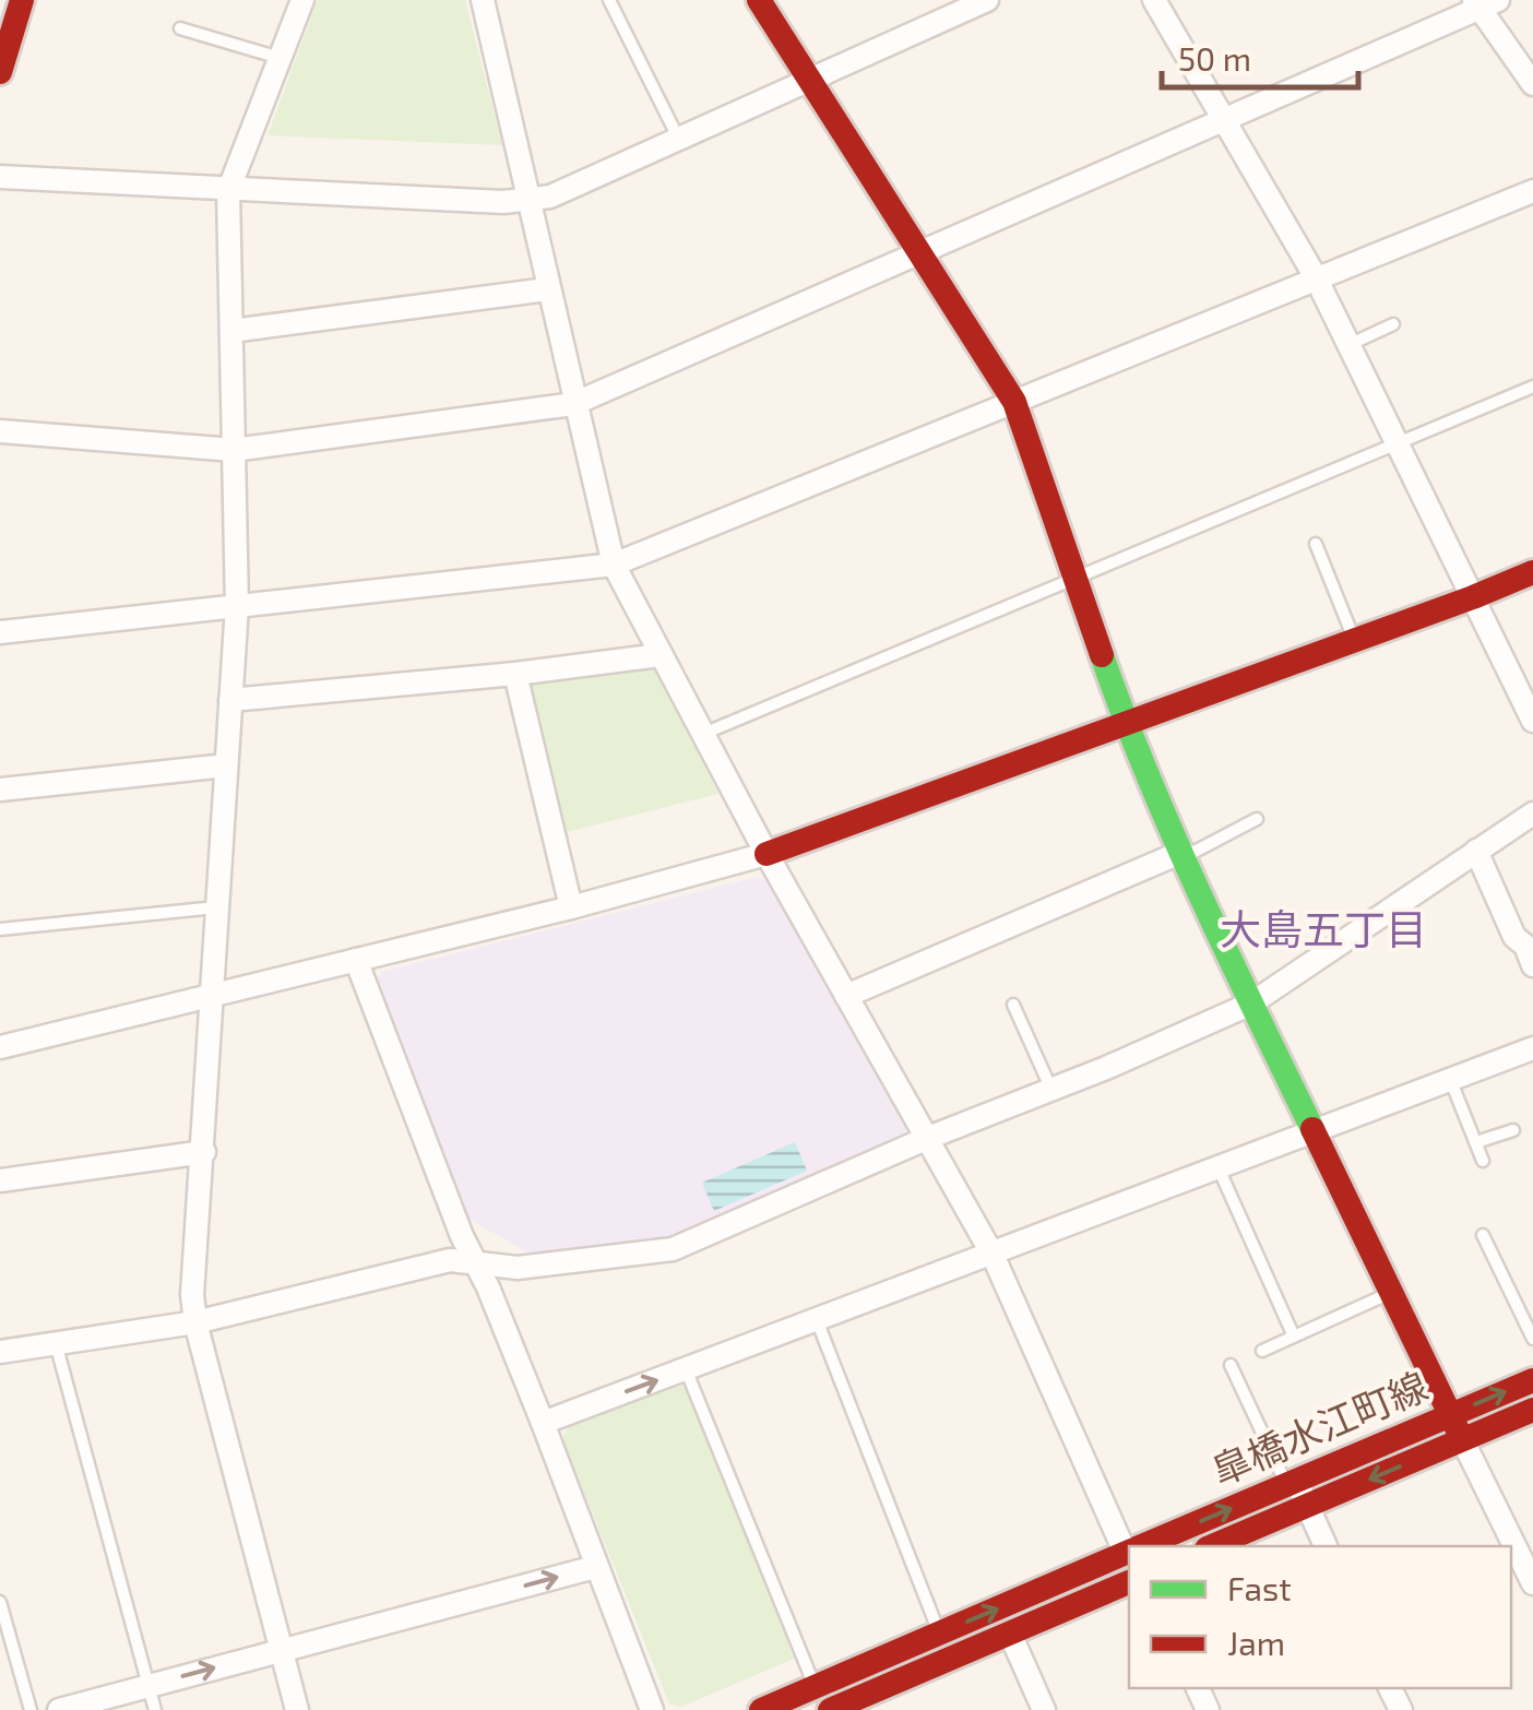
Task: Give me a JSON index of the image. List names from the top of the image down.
{
  "streets": {
    "street": ["皐橋水江町線"]
  },
  "districts": ["大島五丁目"],
  "legend": ["Fast", "Jam"],
  "scale_bar": "50 m"
}
